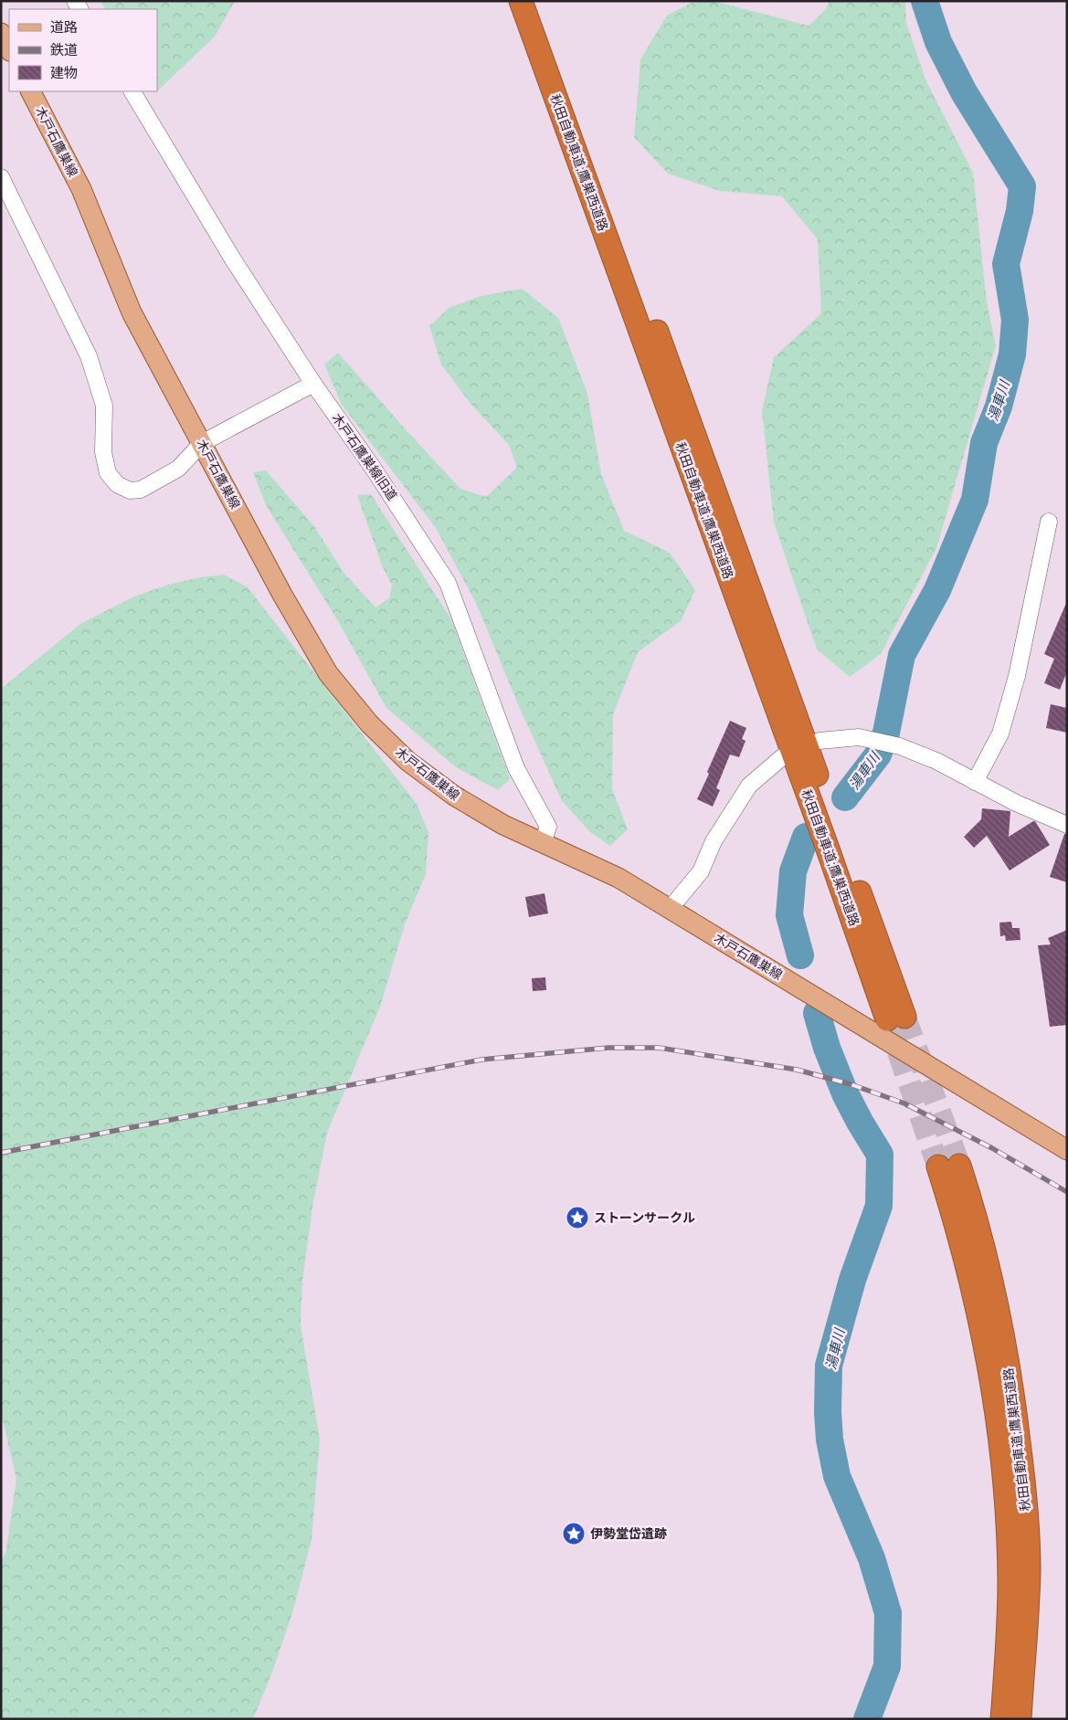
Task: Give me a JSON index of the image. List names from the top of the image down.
{
  "streets": {
    "highway": ["秋田自動車道;鷹巣西道路"],
    "main road": ["木戸石鷹巣線"],
    "street": ["木戸石鷹巣線旧道"]
  },
  "crossings": [
    ["木戸石鷹巣線", "木戸石鷹巣線旧道"]
  ],
  "water": ["湯車川"],
  "places": {
    "place": ["ストーンサークル", "伊勢堂岱遺跡"]
  },
  "legend": ["道路", "鉄道", "建物"]
}
